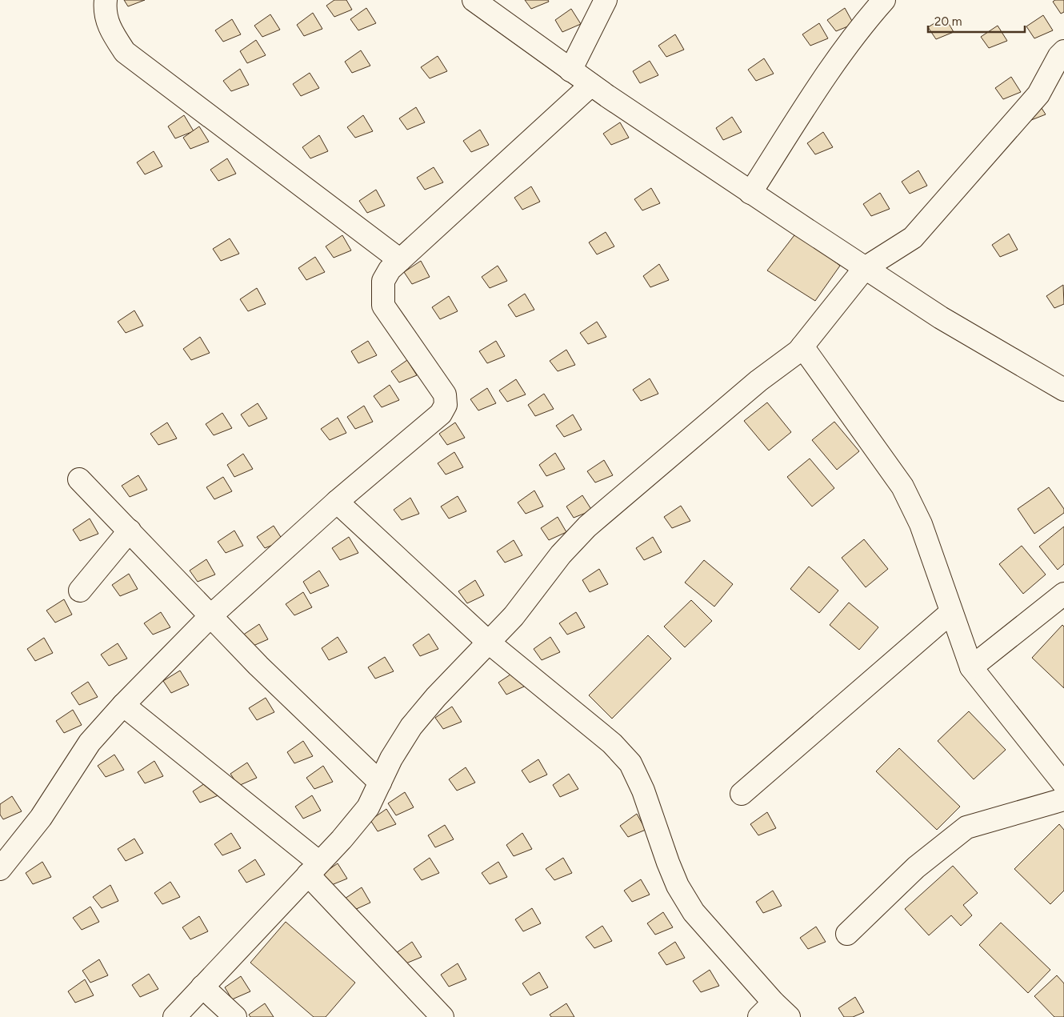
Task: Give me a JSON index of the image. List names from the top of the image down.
{
  "scale_bar": "20 m"
}
